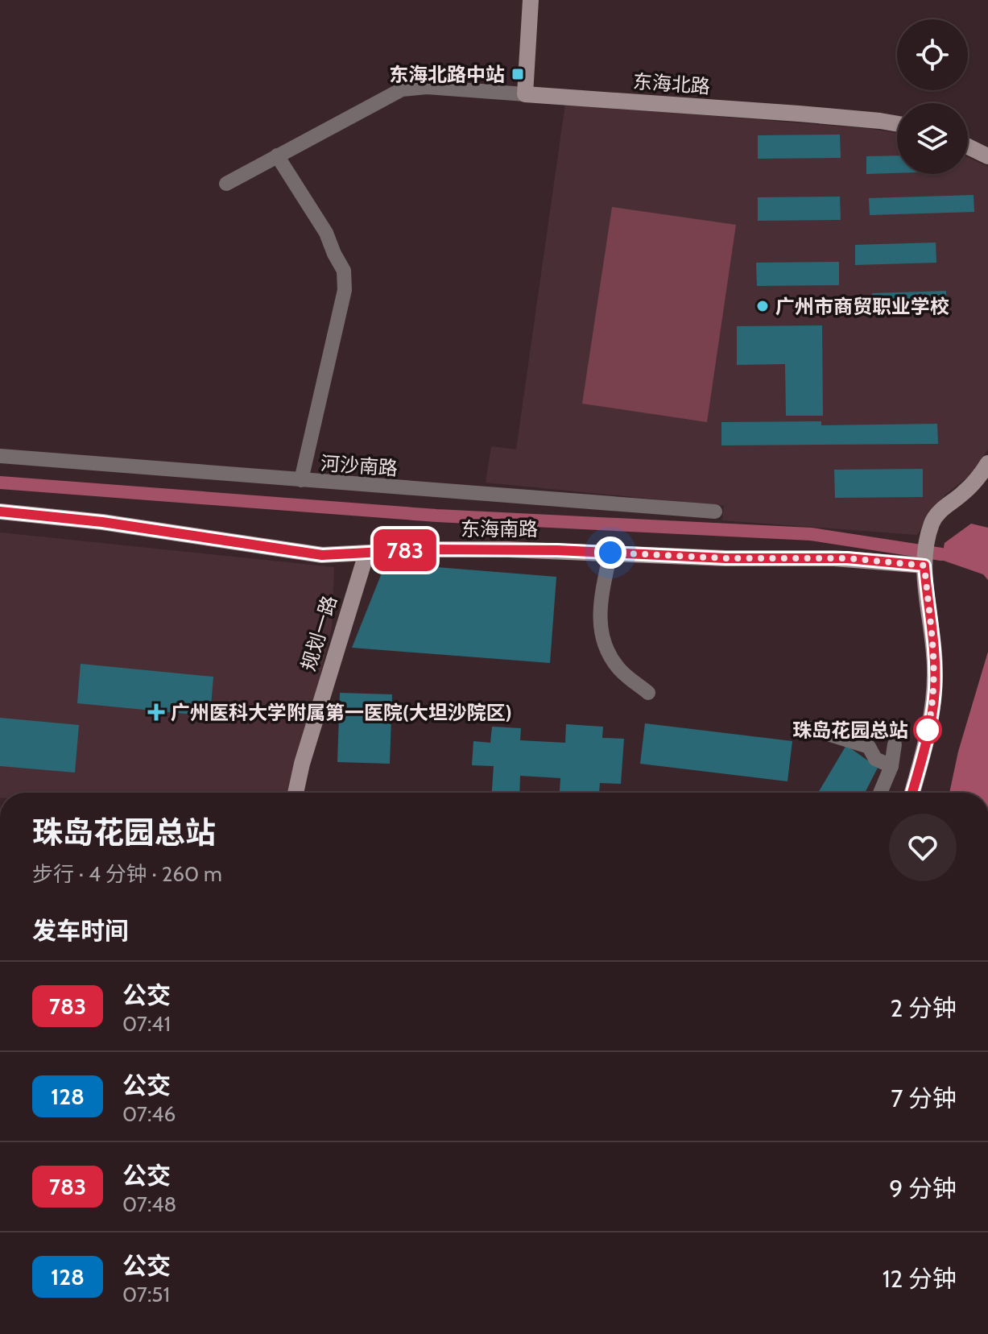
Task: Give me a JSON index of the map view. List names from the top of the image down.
{
  "streets": {
    "street": [
      "东海北路",
      "河沙南路",
      "东海南路",
      "规划一路"
    ]
  },
  "crossings": [
    ["东海南路", "规划一路"]
  ],
  "places": {
    "transit": ["东海北路中站"],
    "other": ["广州市商贸职业学校", "珠岛花园总站"],
    "health": ["广州医科大学附属第一医院(大坦沙院区)"]
  },
  "lines": ["bus line 783"],
  "page": {
    "on_map": "783",
    "heading": [
      ["珠岛花园总站", "步行 · 4 分钟 · 260 m"],
      "发车时间"
    ],
    "list": [
      {
        "mark": "783",
        "name": "公交",
        "note": "07:41",
        "value": "2 分钟"
      },
      {
        "mark": "128",
        "name": "公交",
        "note": "07:46",
        "value": "7 分钟"
      },
      {
        "mark": "783",
        "name": "公交",
        "note": "07:48",
        "value": "9 分钟"
      },
      {
        "mark": "128",
        "name": "公交",
        "note": "07:51",
        "value": "12 分钟"
      }
    ]
  }
}
